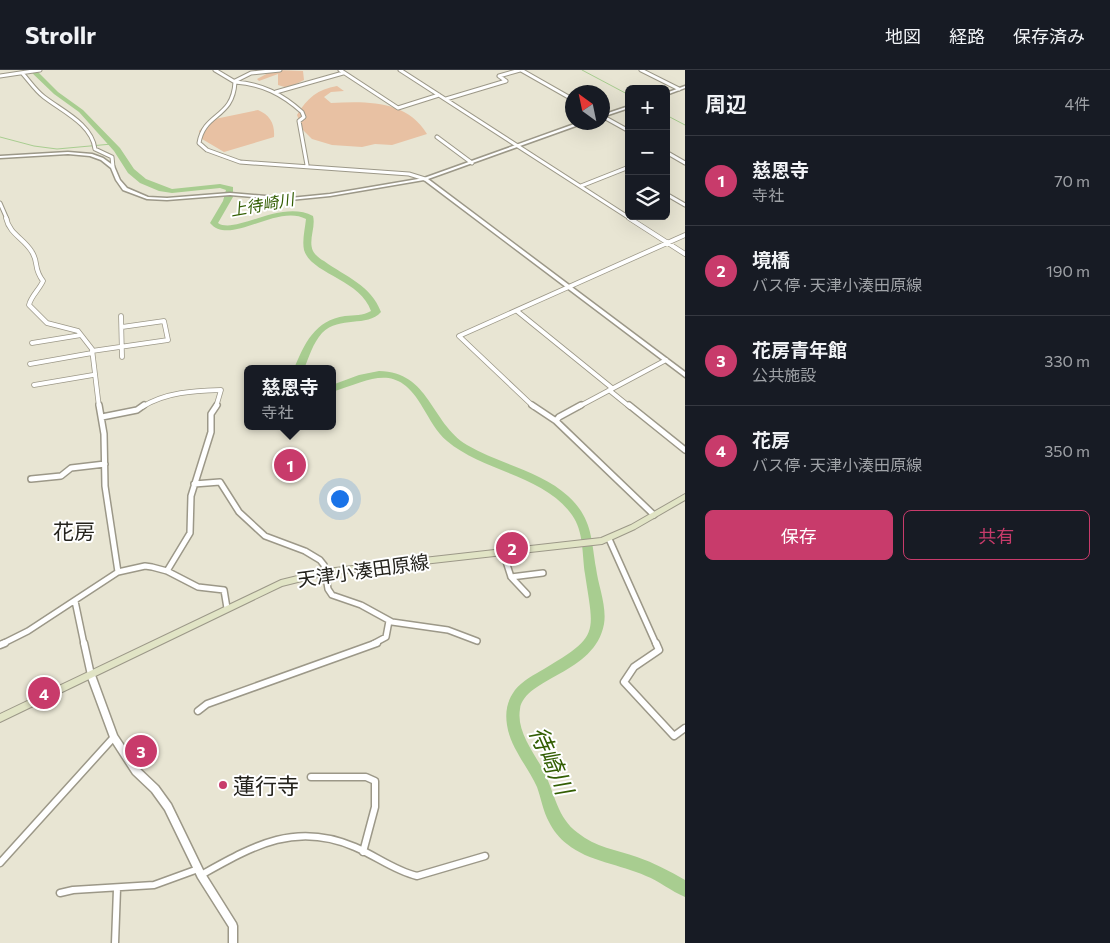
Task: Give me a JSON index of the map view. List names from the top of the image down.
{
  "streets": {
    "main road": ["天津小湊田原線"]
  },
  "districts": ["花房"],
  "water": ["上待崎川", "待崎川"],
  "places": ["蓮行寺"],
  "north": "top left",
  "page": {
    "header": "Strollr",
    "nav": ["地図", "経路", "保存済み"],
    "heading": ["周辺", "4件"],
    "map_buttons": ["+", "−"],
    "list": [
      {
        "mark": "1",
        "name": "慈恩寺",
        "note": "寺社",
        "value": "70 m"
      },
      {
        "mark": "2",
        "name": "境橋",
        "note": "バス停 · 天津小湊田原線",
        "value": "190 m"
      },
      {
        "mark": "3",
        "name": "花房青年館",
        "note": "公共施設",
        "value": "330 m"
      },
      {
        "mark": "4",
        "name": "花房",
        "note": "バス停 · 天津小湊田原線",
        "value": "350 m"
      }
    ],
    "popup": ["慈恩寺", "寺社"],
    "pins": [
      "1",
      "2",
      "4",
      "3"
    ],
    "buttons": ["保存", "共有"]
  }
}
